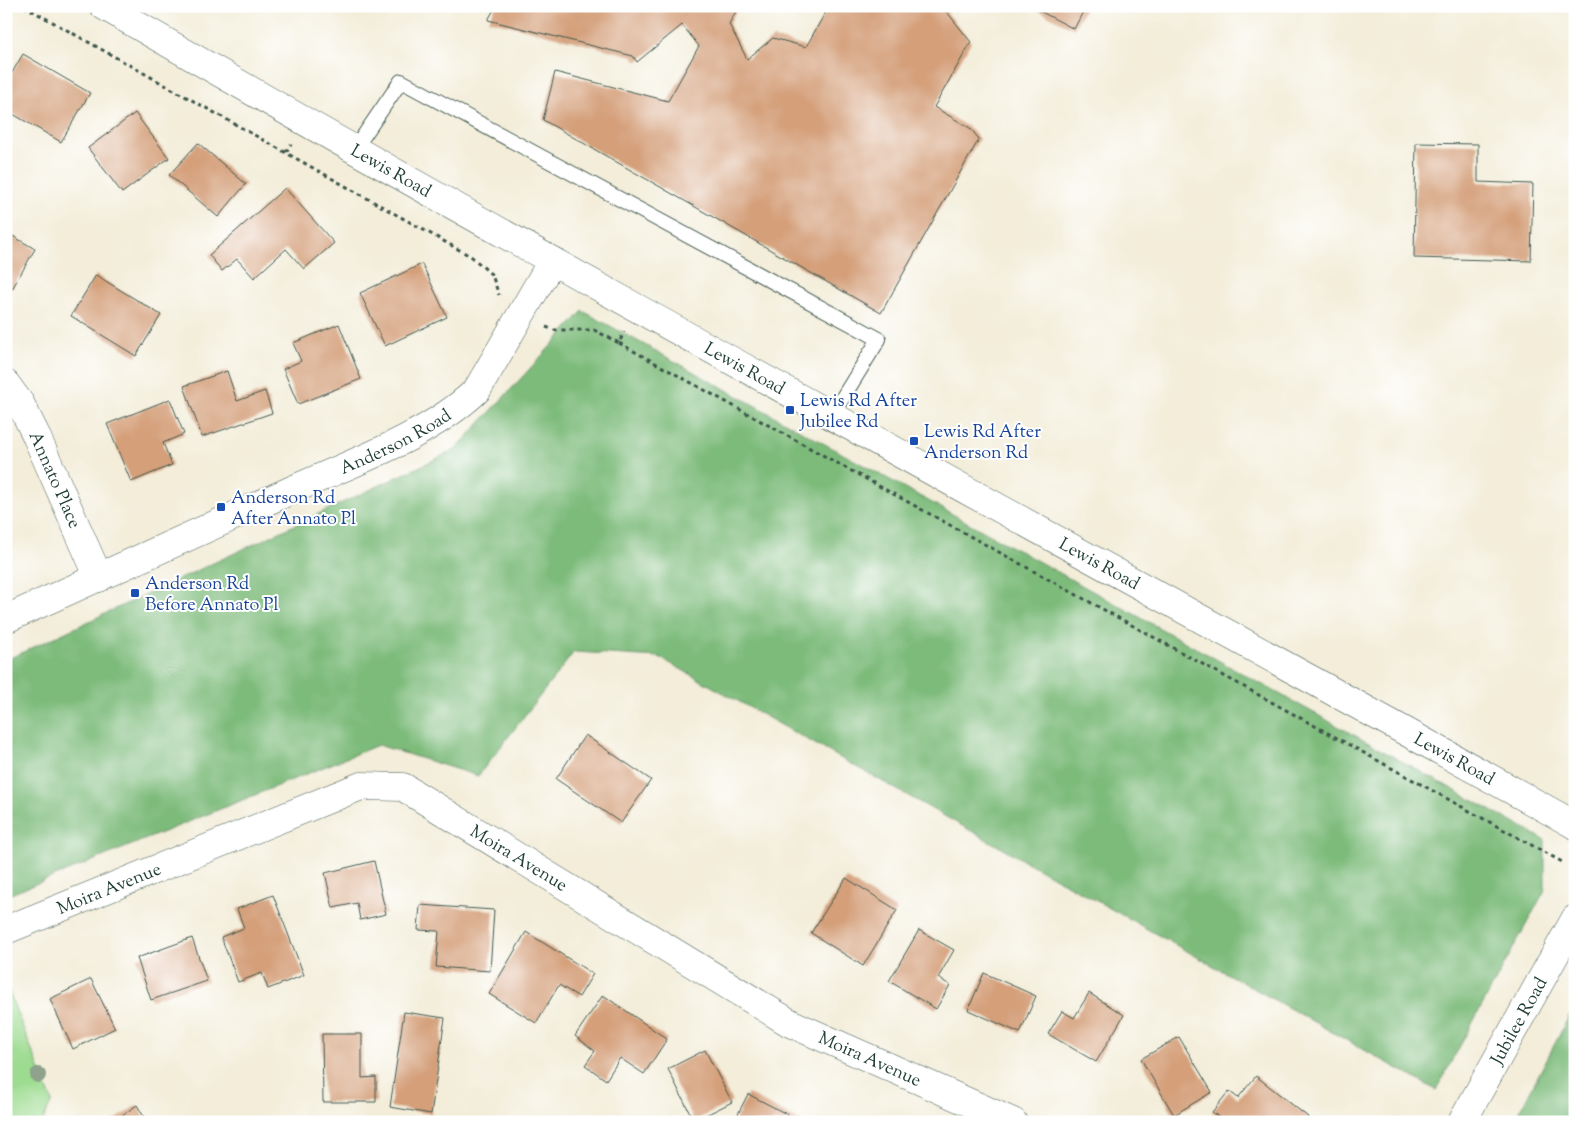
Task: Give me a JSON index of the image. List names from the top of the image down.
{
  "streets": {
    "street": [
      "Lewis Road",
      "Anderson Road",
      "Annato Place",
      "Moira Avenue",
      "Jubilee Road"
    ]
  },
  "crossings": [
    ["Lewis Road", "Anderson Road"],
    ["Anderson Road", "Annato Place"]
  ],
  "places": {
    "transit": [
      "Lewis Rd After Jubilee Rd",
      "Lewis Rd After Anderson Rd",
      "Anderson Rd After Annato Pl",
      "Anderson Rd Before Annato Pl"
    ]
  }
}
